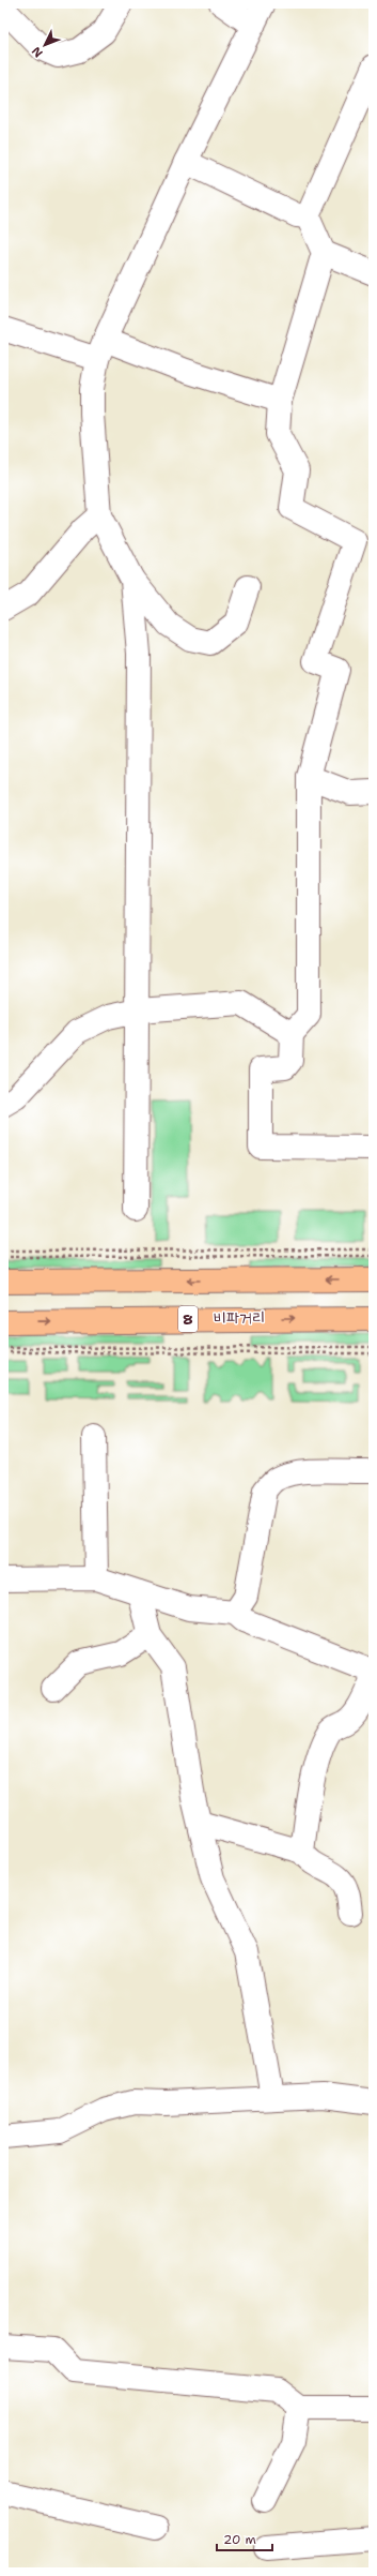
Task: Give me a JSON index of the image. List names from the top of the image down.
{
  "streets": {
    "main road": ["비파거리", "8"]
  },
  "scale_bar": "20 m",
  "north": "bottom left"
}
